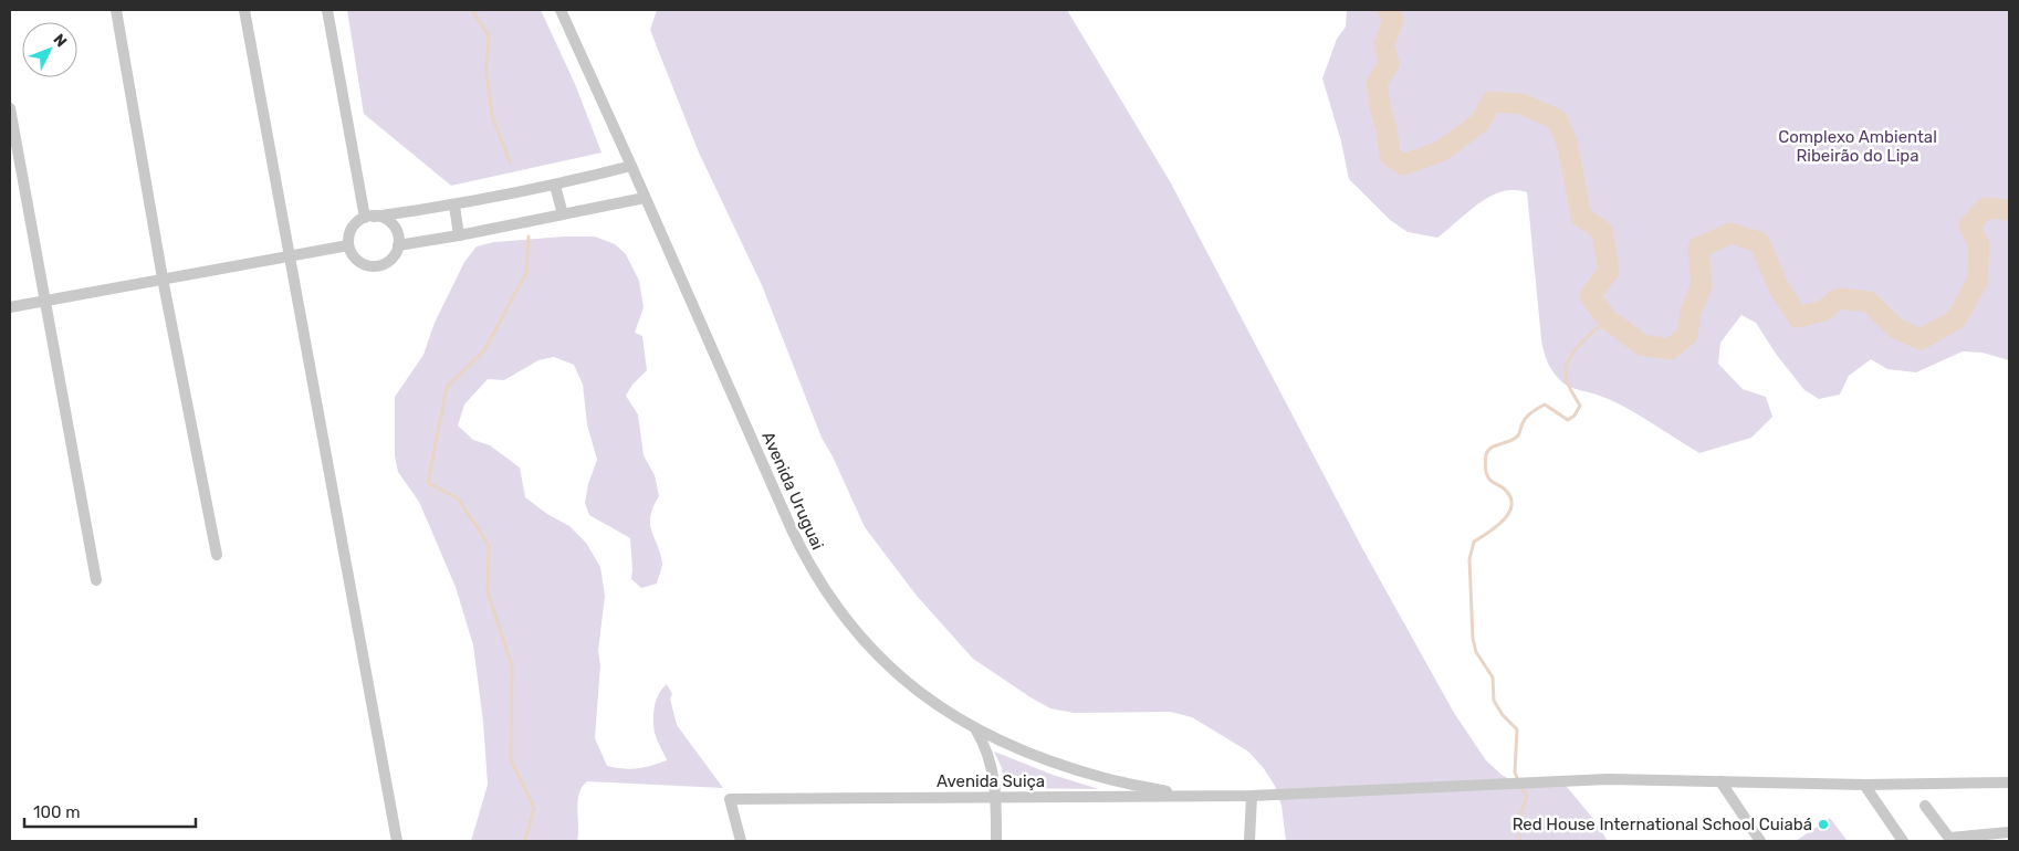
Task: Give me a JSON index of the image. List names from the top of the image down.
{
  "streets": {
    "street": ["Avenida Uruguai", "Avenida Suiça"]
  },
  "crossings": [
    ["Avenida Uruguai", "Avenida Suiça"]
  ],
  "parks": ["Complexo Ambiental Ribeirão do Lipa"],
  "places": ["Red House International School Cuiabá"],
  "scale_bar": "100 m",
  "north": "top right"
}
